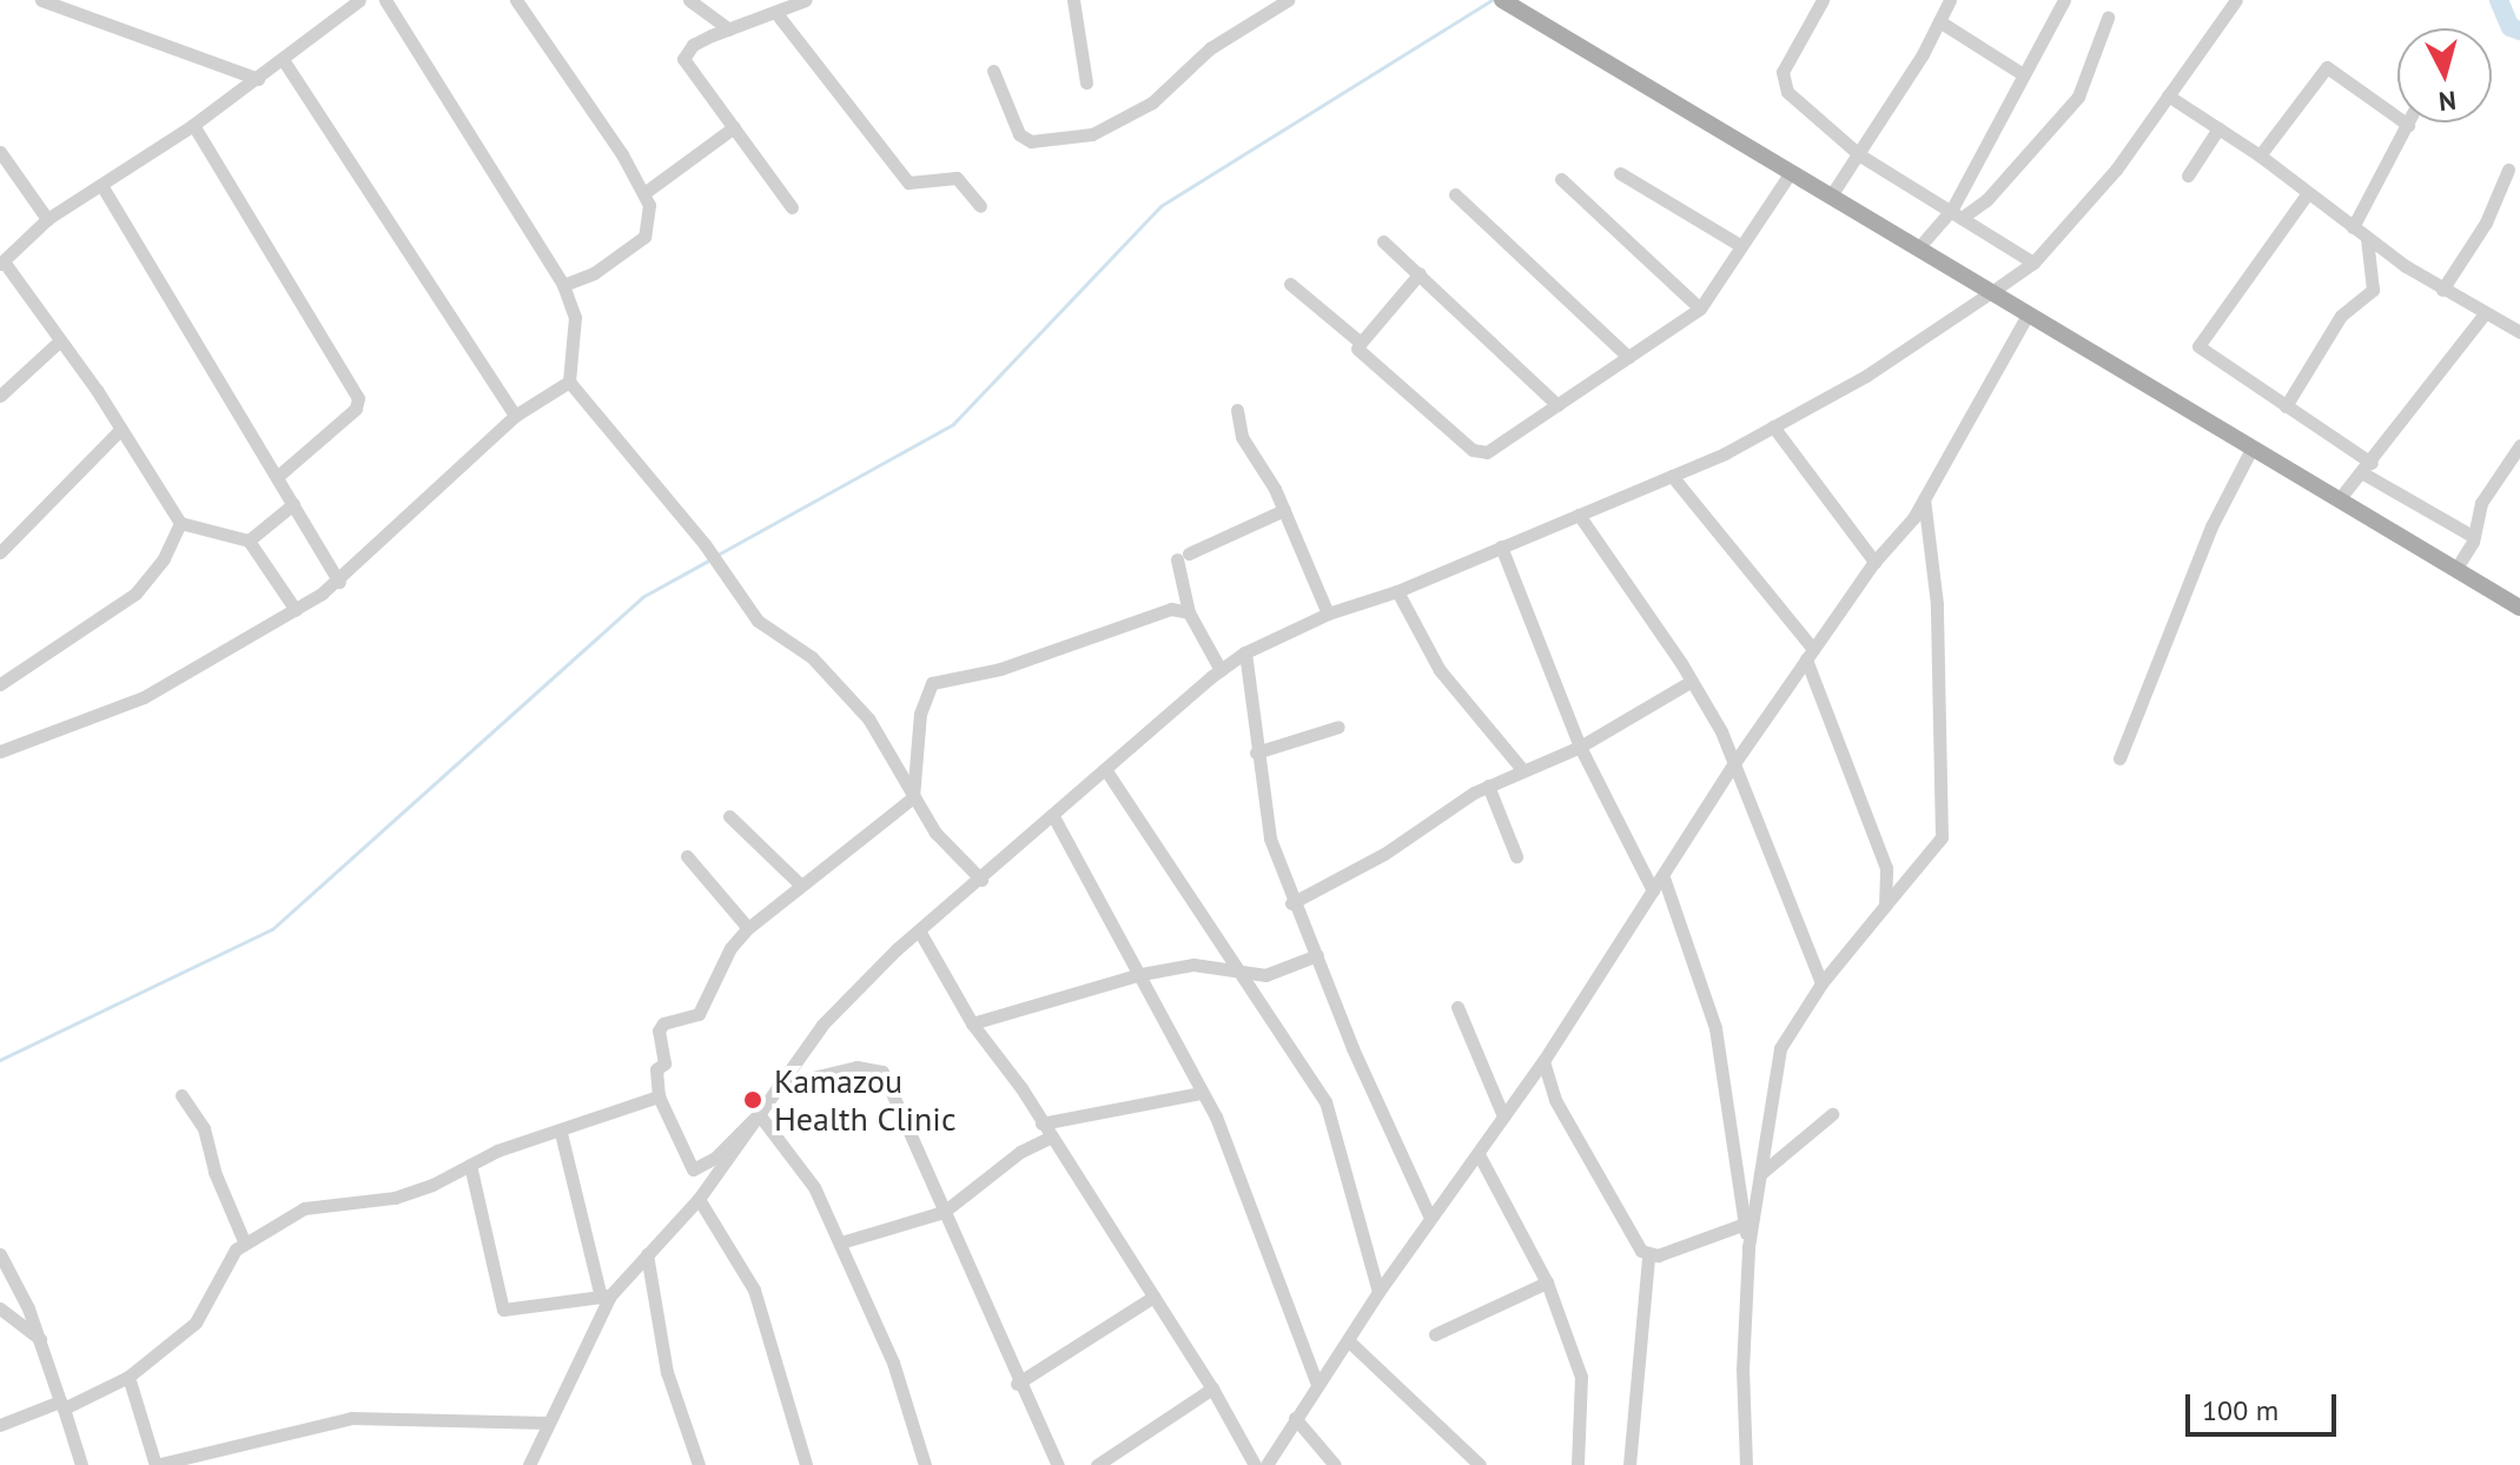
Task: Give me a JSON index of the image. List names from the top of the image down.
{
  "places": ["Kamazou Health Clinic"],
  "scale_bar": "100 m",
  "north": "bottom"
}
